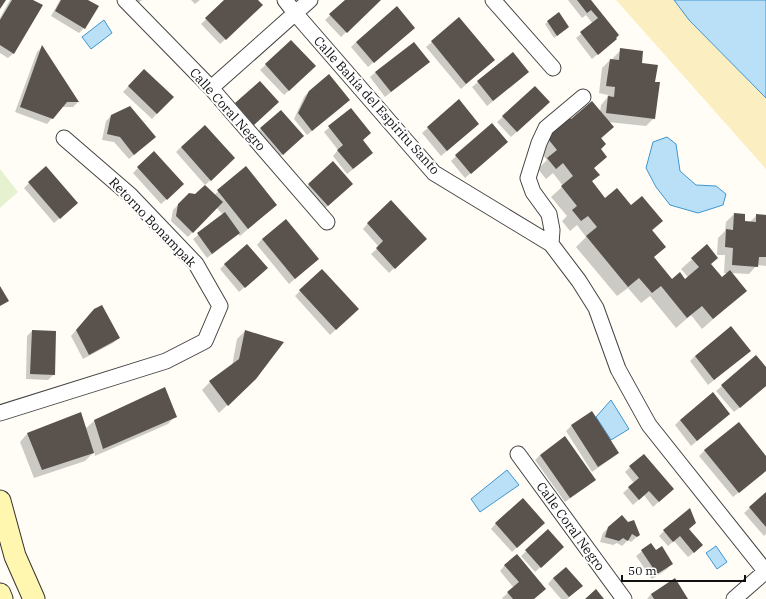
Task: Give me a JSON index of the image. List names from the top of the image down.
{
  "streets": {
    "street": ["Calle Bahía del Espiritu Santo", "Calle Coral Negro", "Retorno Bonampak"]
  },
  "scale_bar": "50 m"
}
